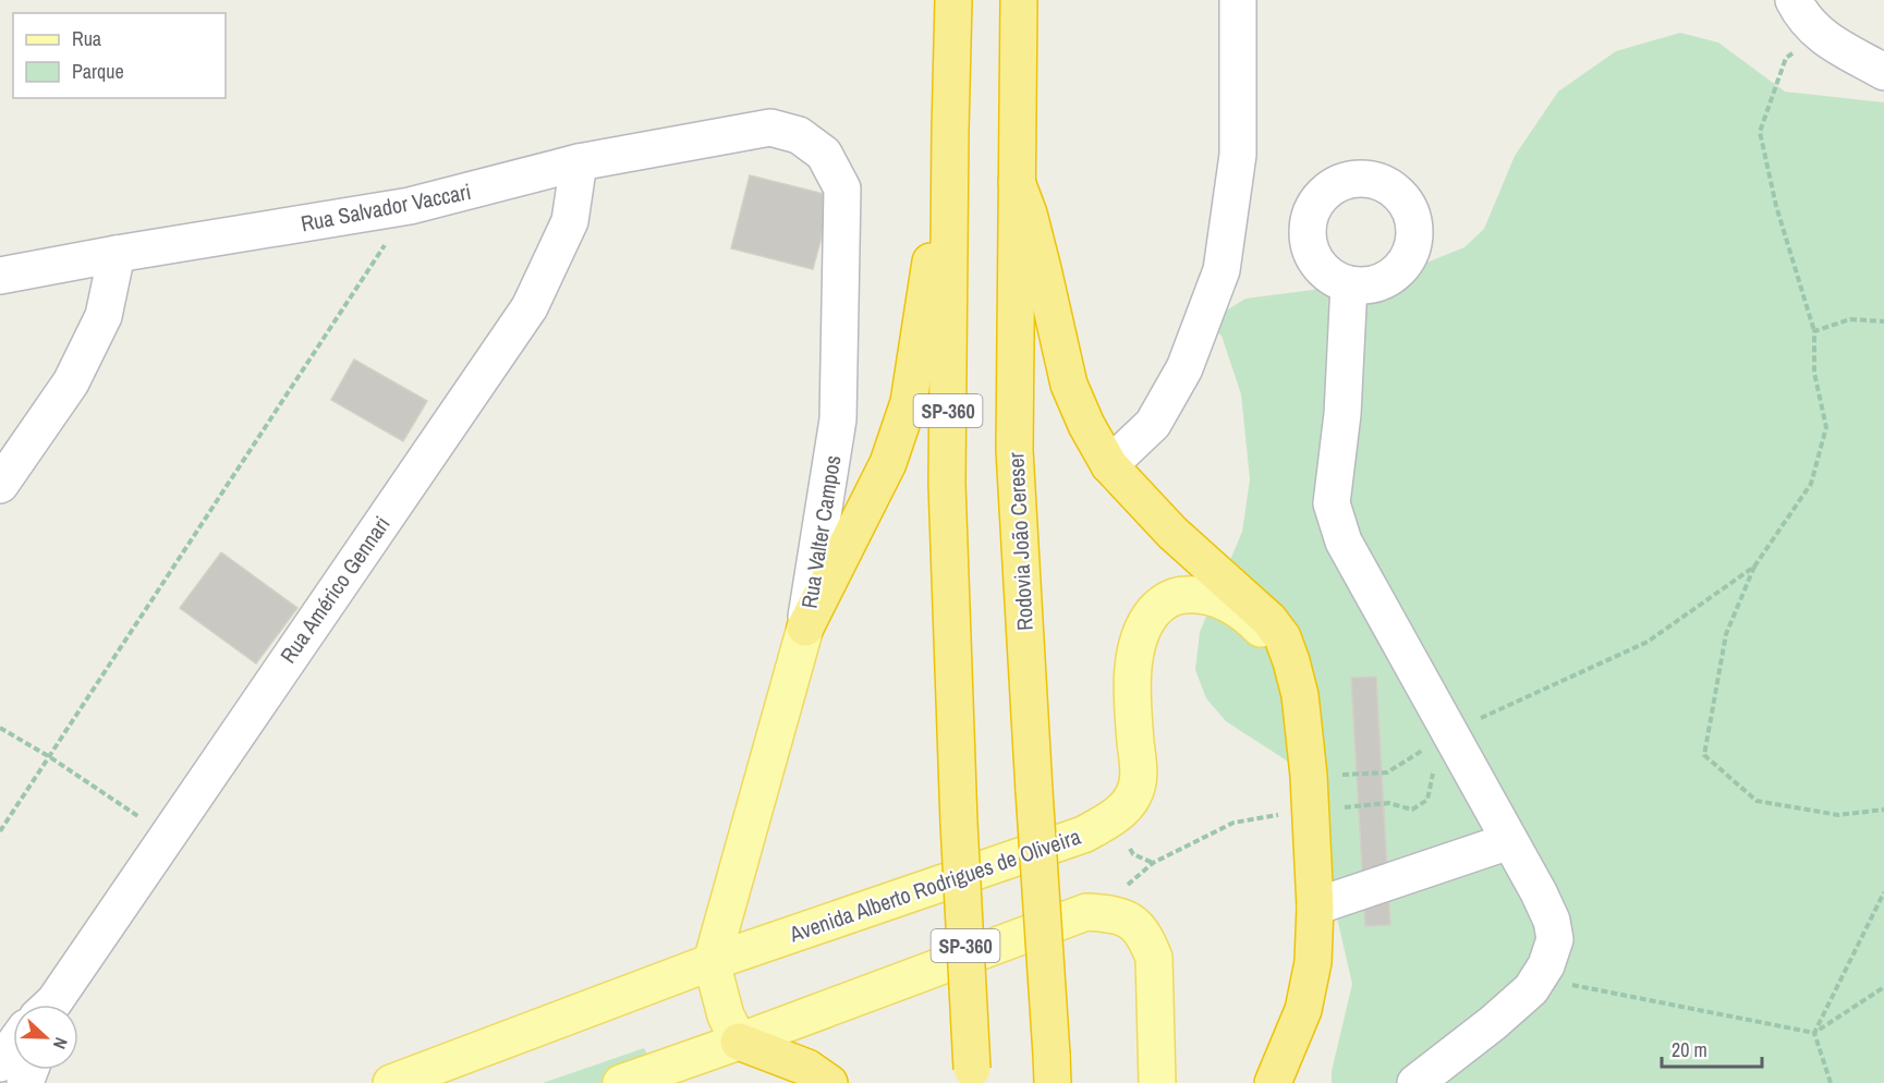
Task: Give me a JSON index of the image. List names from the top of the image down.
{
  "streets": {
    "highway": ["SP-360", "Rodovia João Cereser"],
    "main road": ["Rua Valter Campos", "Avenida Alberto Rodrigues de Oliveira"],
    "street": ["Rua Salvador Vaccari", "Rua Américo Gennari"]
  },
  "crossings": [
    ["Rua Salvador Vaccari", "Rua Valter Campos"],
    ["Rua Salvador Vaccari", "Rua Américo Gennari"],
    ["Rua Valter Campos", "Avenida Alberto Rodrigues de Oliveira"]
  ],
  "legend": ["Rua", "Parque"],
  "scale_bar": "20 m",
  "north": "right"
}
